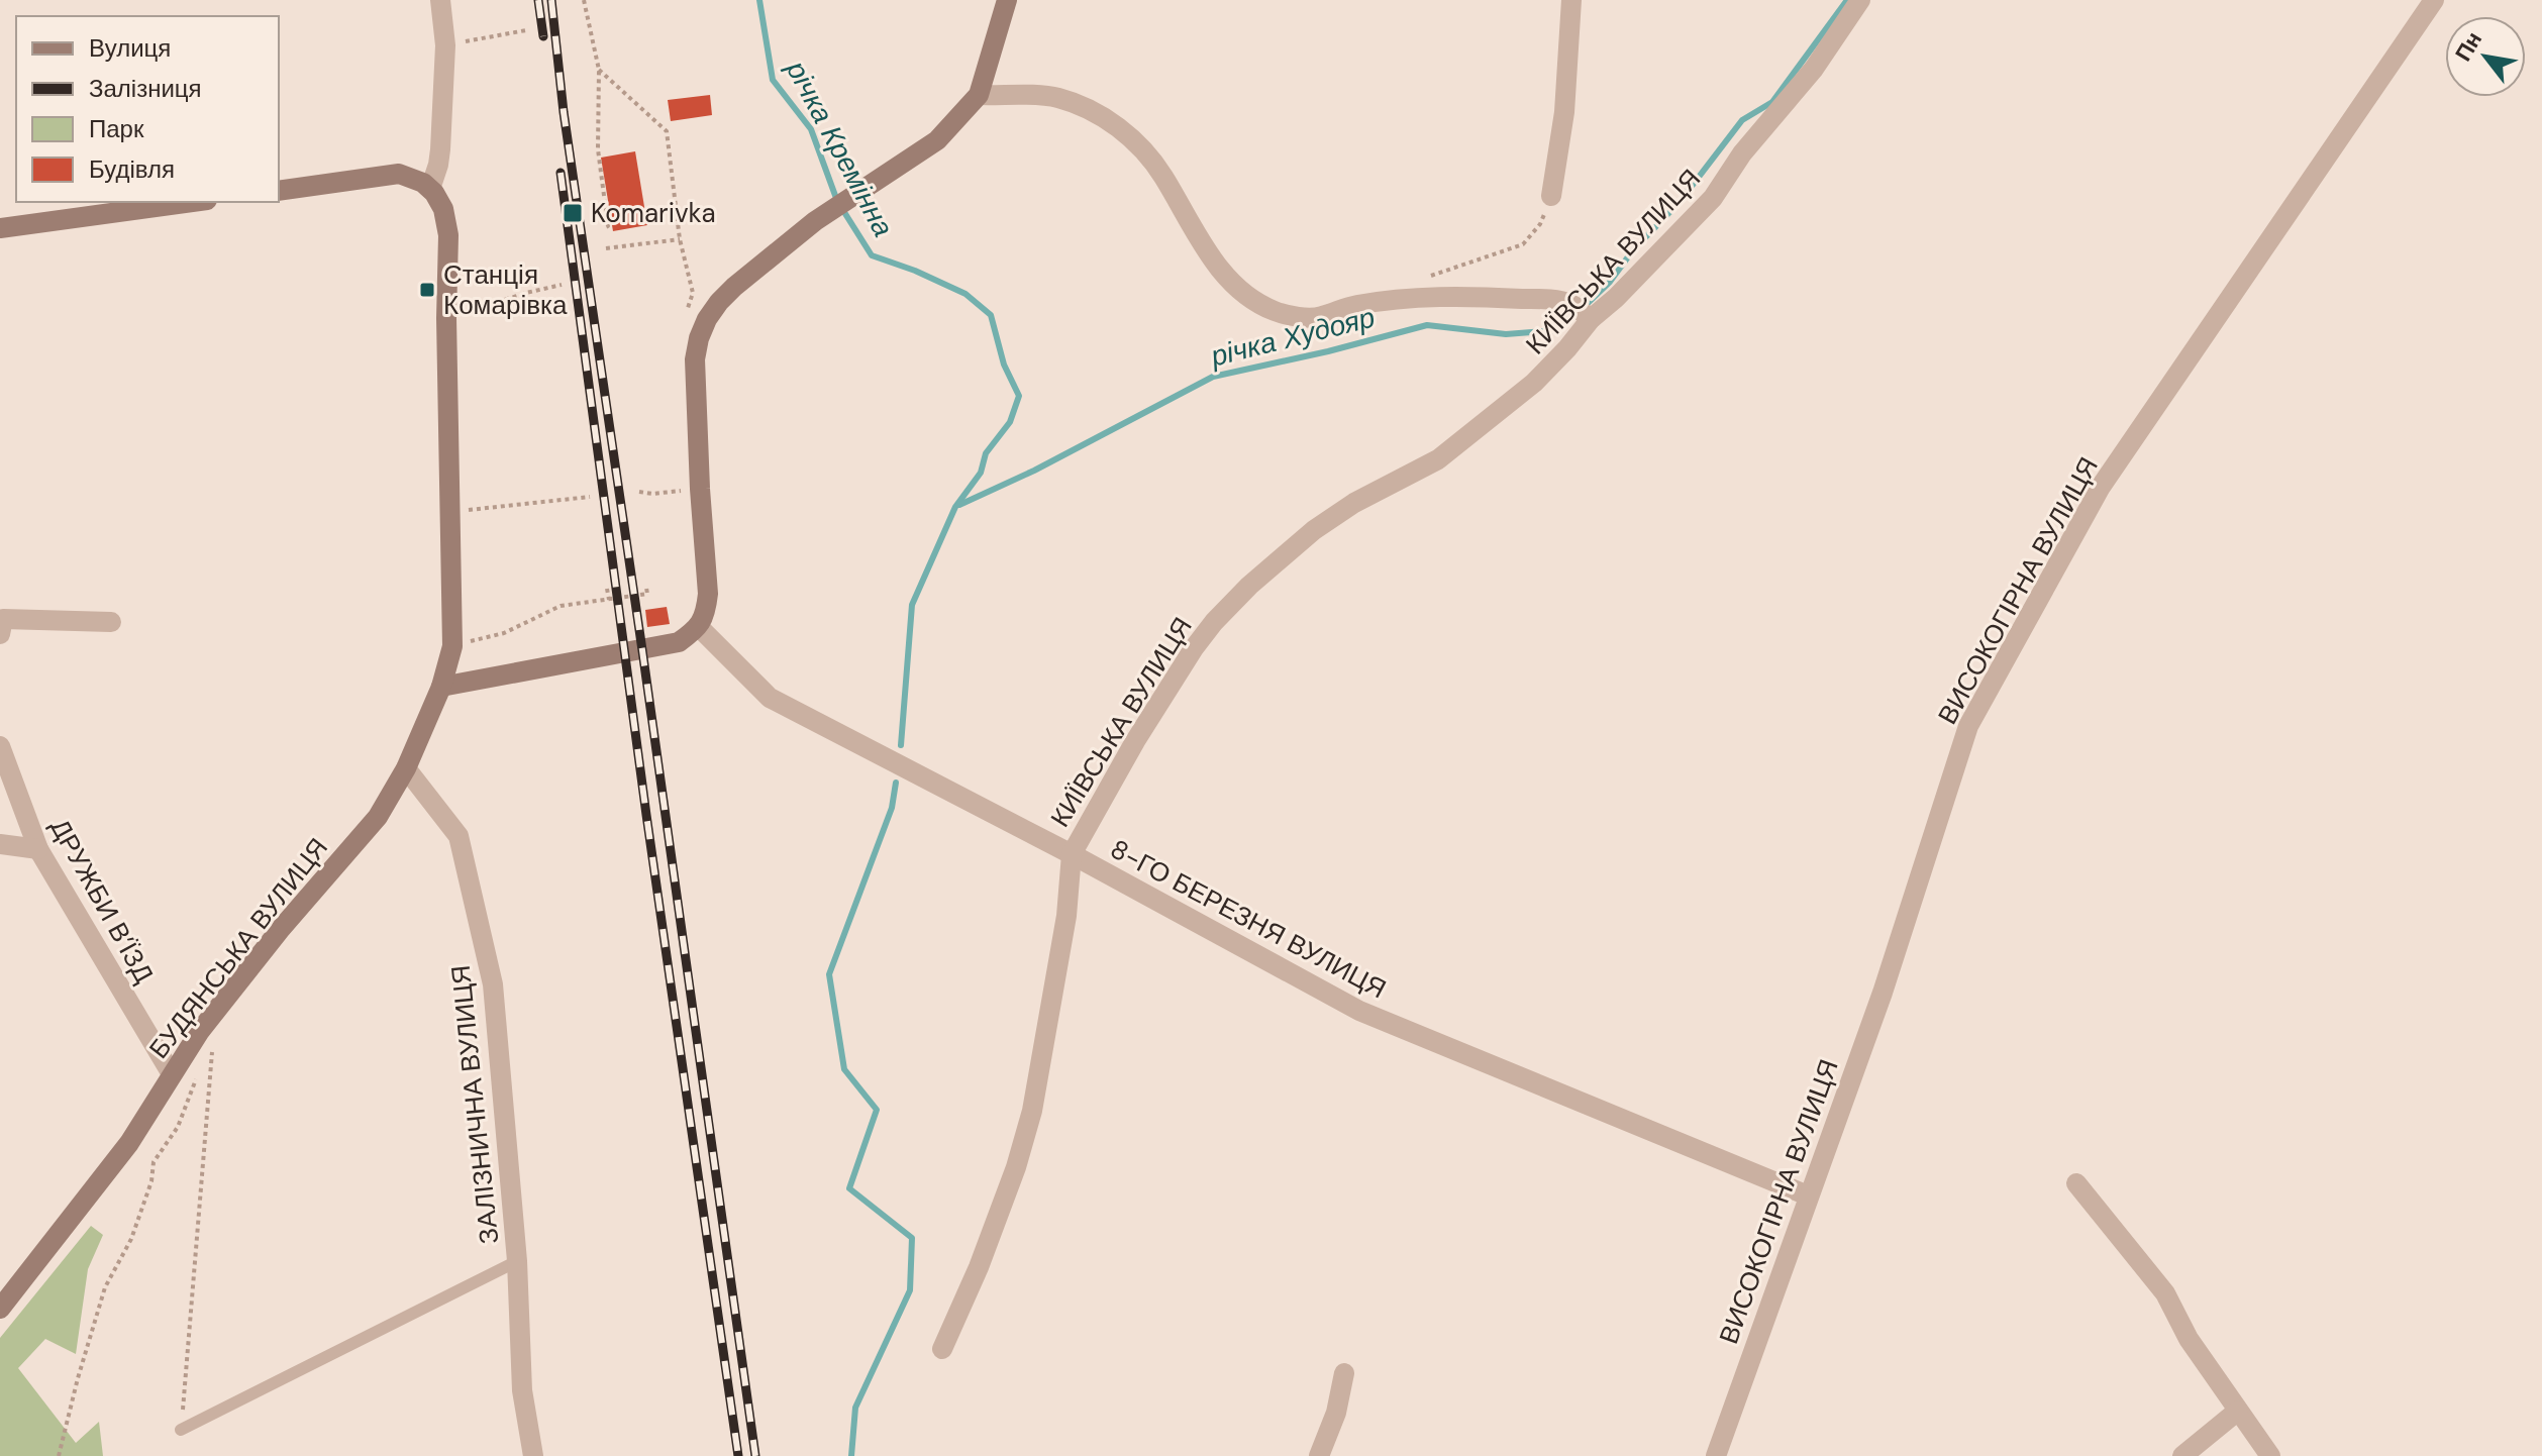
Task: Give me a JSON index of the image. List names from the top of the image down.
{
  "streets": {
    "street": [
      "КИЇВСЬКА ВУЛИЦЯ",
      "ВИСОКОГІРНА ВУЛИЦЯ",
      "ДРУЖБИ В’ЇЗД",
      "8-ГО БЕРЕЗНЯ ВУЛИЦЯ",
      "БУДЯНСЬКА ВУЛИЦЯ",
      "ЗАЛІЗНИЧНА ВУЛИЦЯ"
    ]
  },
  "crossings": [
    ["КИЇВСЬКА ВУЛИЦЯ", "8-ГО БЕРЕЗНЯ ВУЛИЦЯ"],
    ["ВИСОКОГІРНА ВУЛИЦЯ", "8-ГО БЕРЕЗНЯ ВУЛИЦЯ"],
    ["ДРУЖБИ В’ЇЗД", "БУДЯНСЬКА ВУЛИЦЯ"],
    ["БУДЯНСЬКА ВУЛИЦЯ", "ЗАЛІЗНИЧНА ВУЛИЦЯ"]
  ],
  "water": ["річка Кремінна", "річка Худояр"],
  "places": {
    "transit": ["Komarivka", "Станція Комарівка"]
  },
  "legend": [
    "Вулиця",
    "Залізниця",
    "Парк",
    "Будівля"
  ],
  "north": "top left"
}
